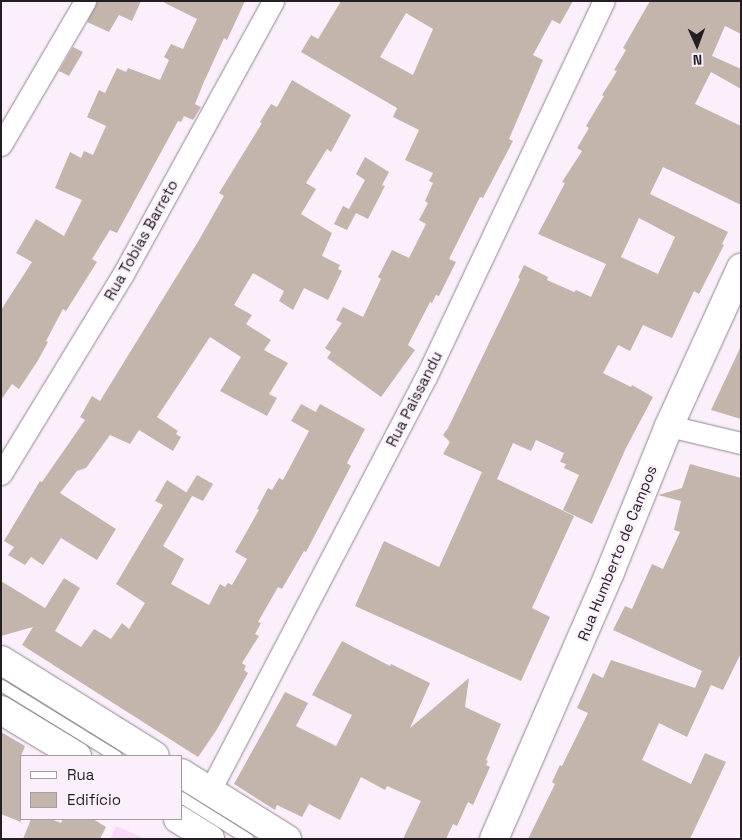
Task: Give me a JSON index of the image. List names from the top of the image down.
{
  "streets": {
    "street": ["Rua Tobias Barreto", "Rua Paissandu", "Rua Humberto de Campos"]
  },
  "legend": ["Rua", "Edifício"],
  "north": "bottom"
}
